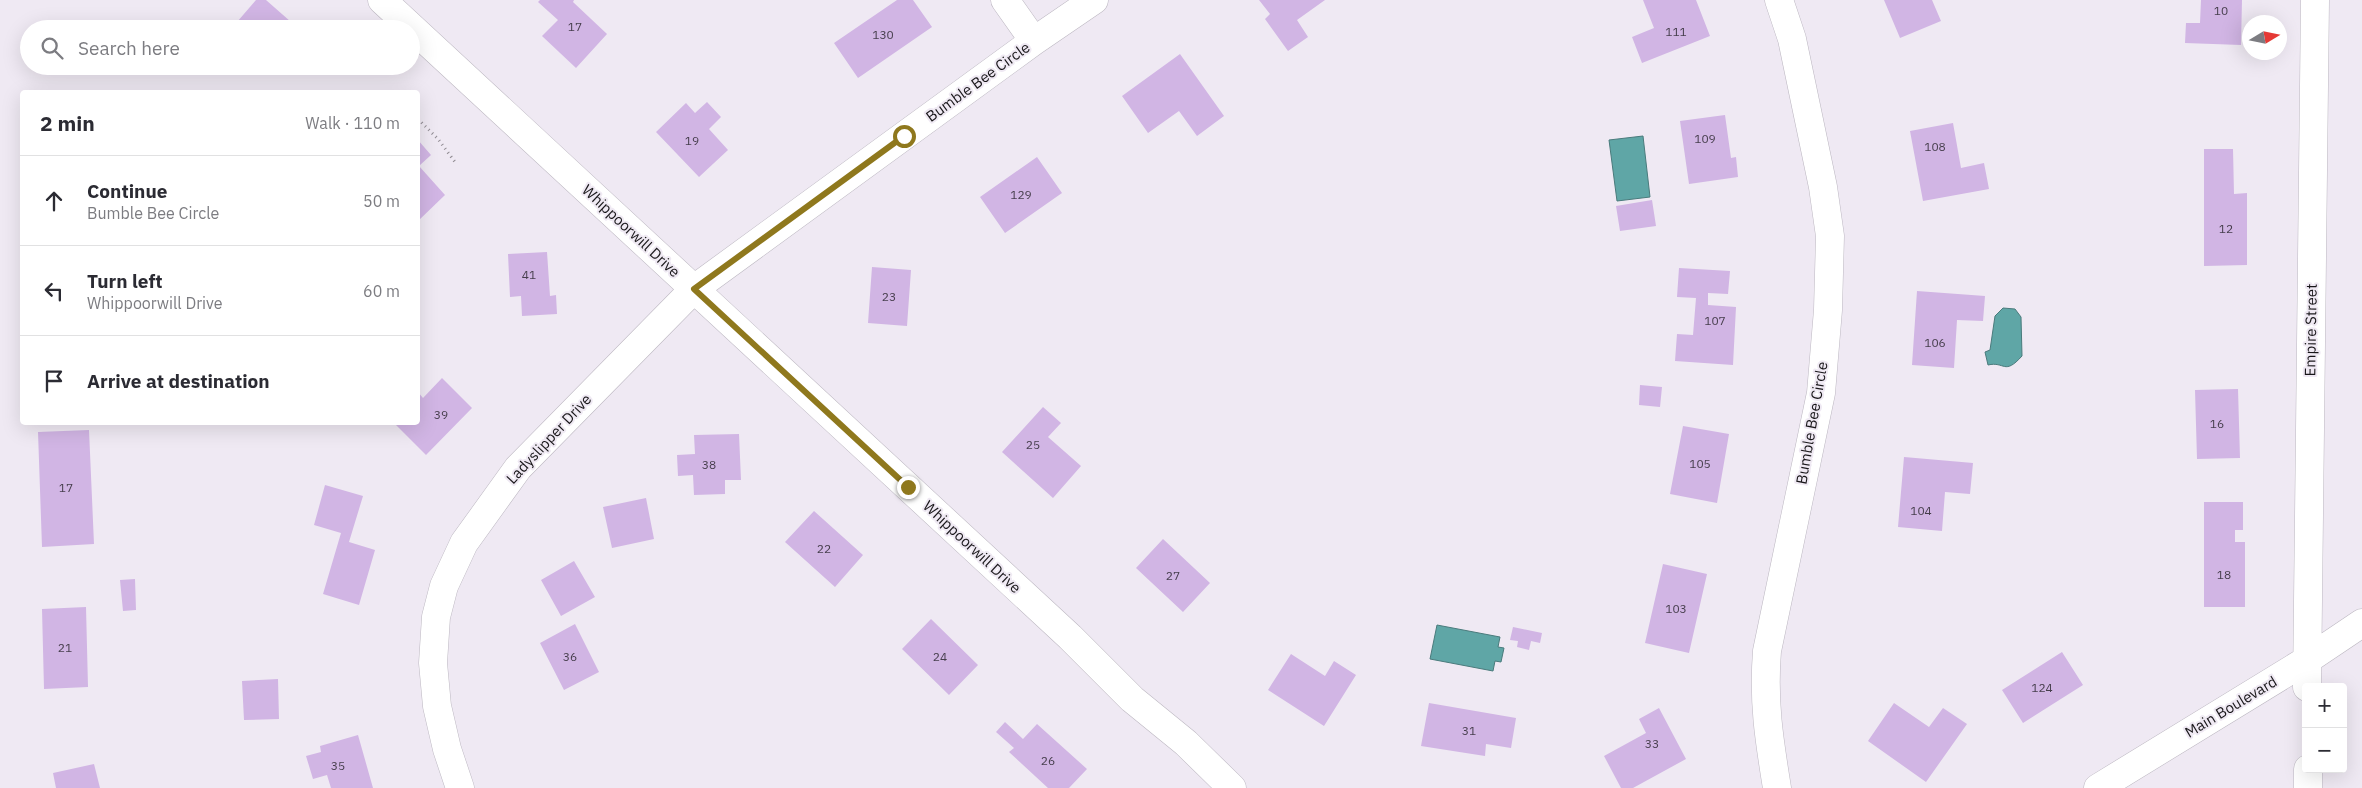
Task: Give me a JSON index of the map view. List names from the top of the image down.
{
  "streets": {
    "street": [
      "Bumble Bee Circle",
      "Whippoorwill Drive",
      "Empire Street",
      "Ladyslipper Drive",
      "Main Boulevard"
    ]
  },
  "crossings": [
    ["Bumble Bee Circle", "Whippoorwill Drive"],
    ["Bumble Bee Circle", "Ladyslipper Drive"],
    ["Whippoorwill Drive", "Ladyslipper Drive"],
    ["Empire Street", "Main Boulevard"]
  ],
  "house_numbers": [
    "10",
    "17",
    "111",
    "130",
    "109",
    "19",
    "108",
    "129",
    "12",
    "41",
    "23",
    "107",
    "106",
    "39",
    "16",
    "25",
    "105",
    "38",
    "17",
    "104",
    "22",
    "18",
    "27",
    "103",
    "21",
    "36",
    "24",
    "124",
    "31",
    "33",
    "26",
    "35"
  ],
  "north": "right",
  "page": {
    "search": "Search here",
    "heading": ["2 min", "Walk · 110 m"],
    "list": [
      ["Continue", "Bumble Bee Circle", "50 m"],
      ["Turn left", "Whippoorwill Drive", "60 m"],
      "Arrive at destination"
    ],
    "map_buttons": ["+", "−"]
  }
}
